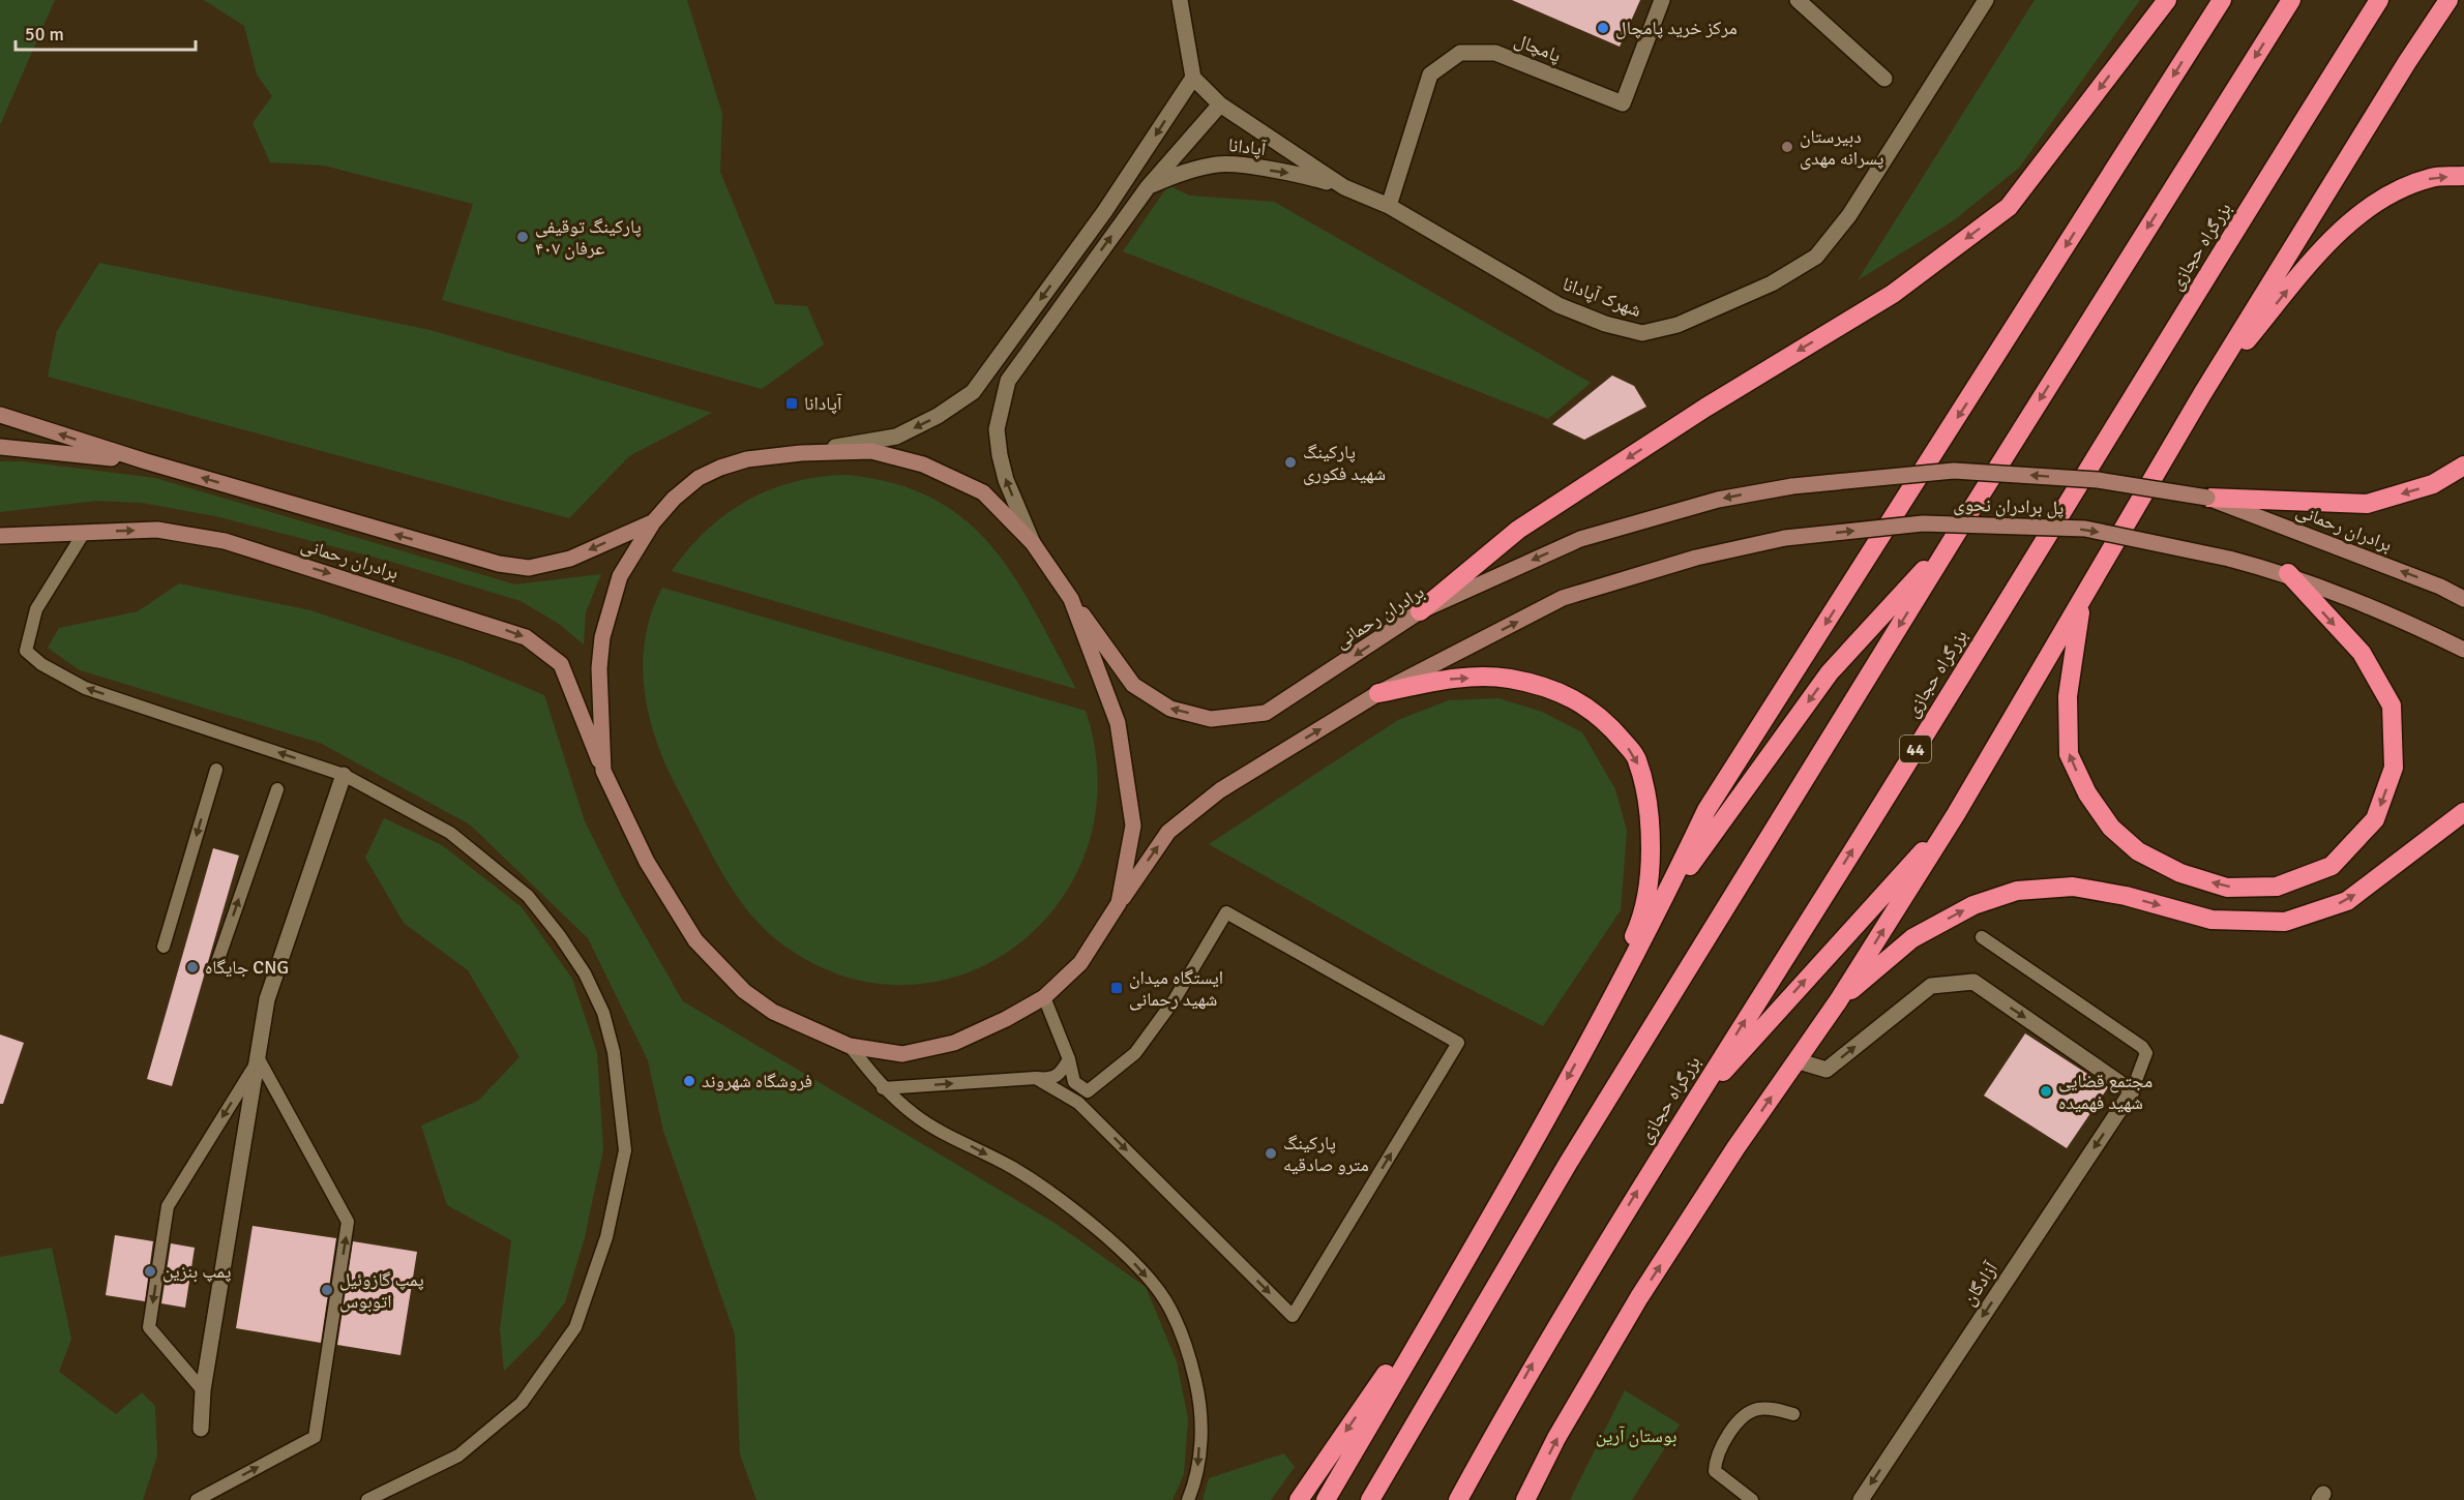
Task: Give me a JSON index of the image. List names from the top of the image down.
{
  "streets": {
    "highway": ["بزرگراه حجازی", "44"],
    "main road": ["پل برادران نحوی", "برادران رحمانی"],
    "street": [
      "پامچال",
      "آپادانا",
      "شهرک آپادانا",
      "آزادگان"
    ]
  },
  "crossings": [
    ["پامچال", "شهرک آپادانا"],
    ["آپادانا", "شهرک آپادانا"],
    ["پل برادران نحوی", "برادران رحمانی"]
  ],
  "one_way": ["آزادگان"],
  "parks": ["بوستان آرین"],
  "places": {
    "other": [
      "مرکز خرید پامچال",
      "دبیرستان پسرانه مهدی",
      "پارکینگ توقیفی عرفان ۴۰۷",
      "پارکینگ شهید فکوری",
      "جایگاه CNG",
      "فروشگاه شهروند",
      "مجتمع قضایی شهید فهمیده",
      "پارکینگ مترو صادقیه",
      "پمپ بنزین",
      "پمپ گازوئیل اتوبوس"
    ],
    "transit": ["آپادانا", "ایستگاه میدان شهید رحمانی"]
  },
  "scale_bar": "50 m"
}
